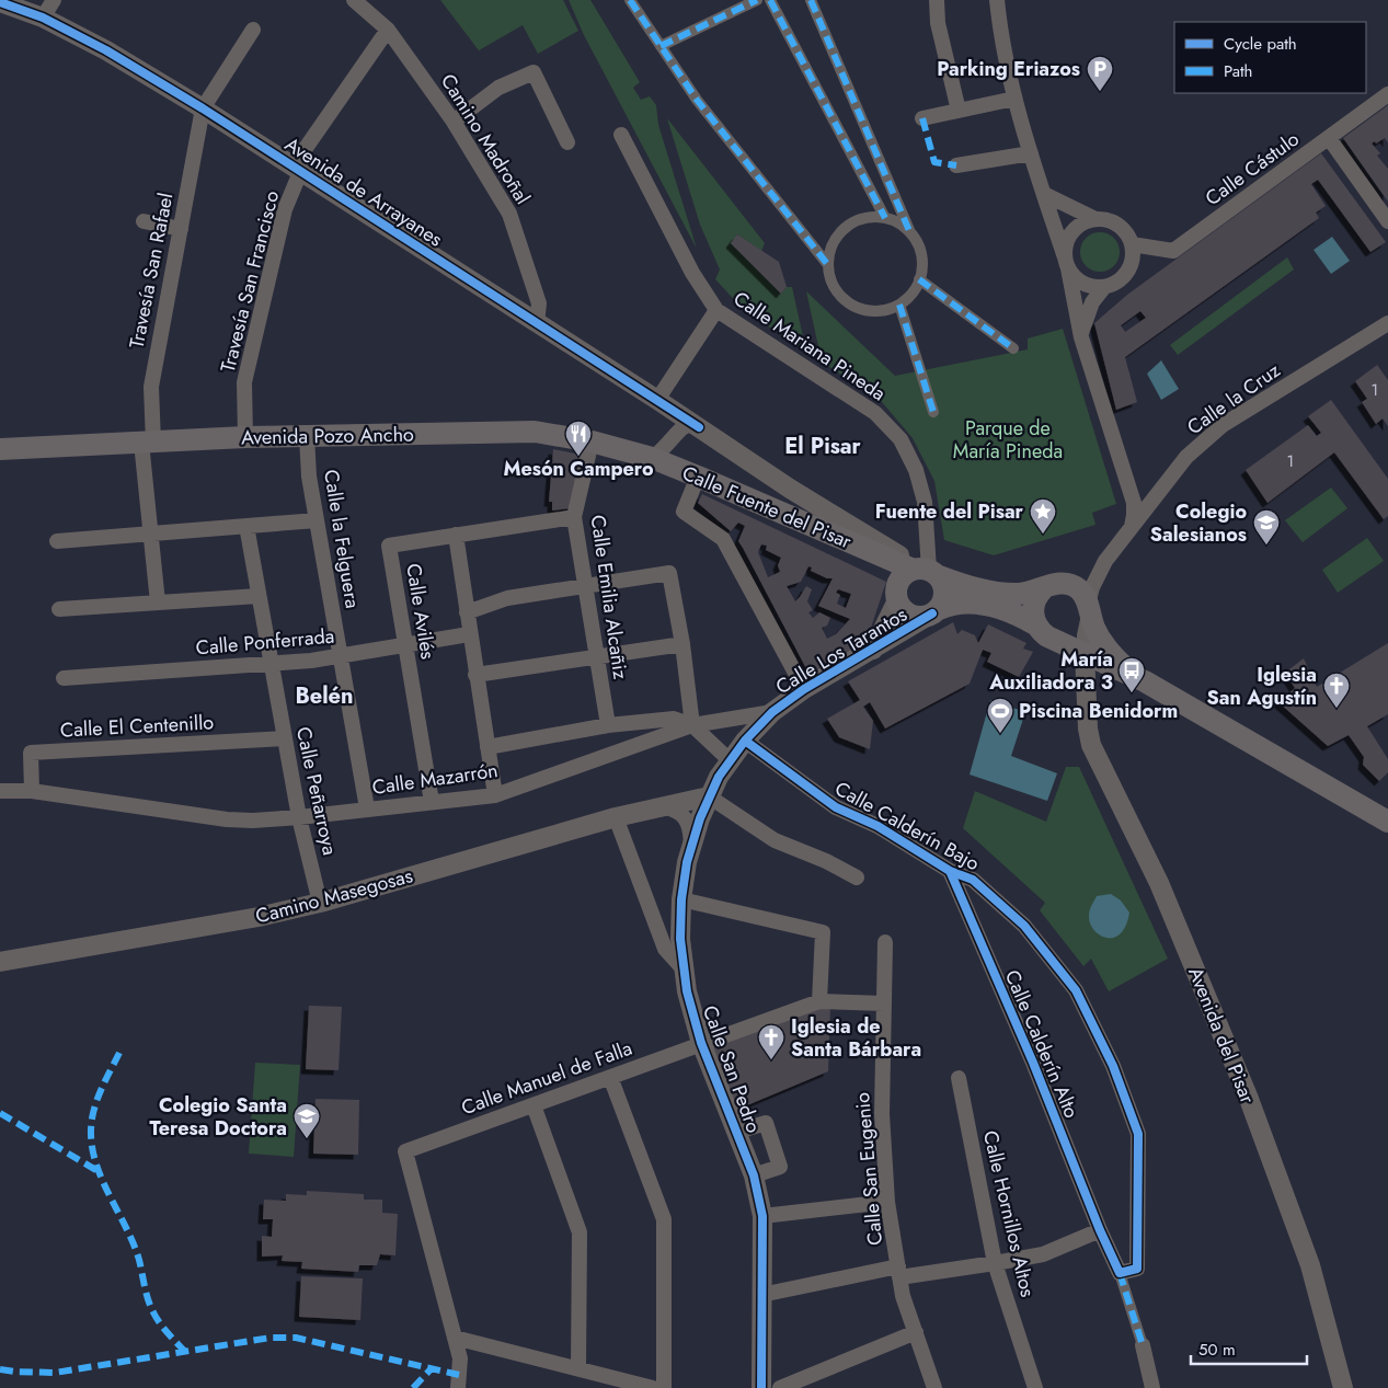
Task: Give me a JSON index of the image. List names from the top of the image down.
{
  "streets": {
    "main road": ["Avenida Pozo Ancho", "Calle Fuente del Pisar"],
    "street": [
      "Camino Madroñal",
      "Calle Cástulo",
      "Avenida de Arrayanes",
      "Travesía San Rafael",
      "Travesía San Francisco",
      "Calle Mariana Pineda",
      "Calle la Cruz",
      "Calle la Felguera",
      "Calle Emilia Alcañiz",
      "Calle Avilés",
      "Calle Ponferrada",
      "Calle Los Tarantos",
      "Calle El Centenillo",
      "Calle Mazarrón",
      "Calle Peñarroya",
      "Calle Calderín Bajo",
      "Camino Masegosas",
      "Avenida del Pisar",
      "Calle Calderín Alto",
      "Calle San Pedro",
      "Calle Manuel de Falla",
      "Calle San Eugenio",
      "Calle Hornillos Altos"
    ]
  },
  "crossings": [
    ["Camino Madroñal", "Avenida de Arrayanes"],
    ["Camino Madroñal", "Travesía San Francisco"],
    ["Avenida de Arrayanes", "Travesía San Rafael"],
    ["Avenida de Arrayanes", "Travesía San Francisco"],
    ["Avenida de Arrayanes", "Calle Mariana Pineda"],
    ["Avenida de Arrayanes", "Calle Fuente del Pisar"],
    ["Avenida de Arrayanes", "Calle Los Tarantos"],
    ["Travesía San Rafael", "Avenida Pozo Ancho"],
    ["Travesía San Francisco", "Avenida Pozo Ancho"],
    ["Calle Mariana Pineda", "Calle Fuente del Pisar"],
    ["Calle Mariana Pineda", "Calle Los Tarantos"],
    ["Calle la Cruz", "Avenida del Pisar"],
    ["Avenida Pozo Ancho", "Calle Fuente del Pisar"],
    ["Avenida Pozo Ancho", "Calle la Felguera"],
    ["Avenida Pozo Ancho", "Calle Emilia Alcañiz"],
    ["Calle Fuente del Pisar", "Calle Los Tarantos"],
    ["Calle la Felguera", "Calle Ponferrada"],
    ["Calle la Felguera", "Calle Mazarrón"],
    ["Calle Emilia Alcañiz", "Calle Avilés"],
    ["Calle Emilia Alcañiz", "Calle Mazarrón"],
    ["Calle Avilés", "Calle Ponferrada"],
    ["Calle Avilés", "Calle Mazarrón"],
    ["Calle Ponferrada", "Calle Peñarroya"],
    ["Calle Los Tarantos", "Calle Mazarrón"],
    ["Calle Los Tarantos", "Calle Calderín Bajo"],
    ["Calle Los Tarantos", "Calle San Pedro"],
    ["Calle El Centenillo", "Calle Mazarrón"],
    ["Calle El Centenillo", "Calle Peñarroya"],
    ["Calle Mazarrón", "Calle Peñarroya"],
    ["Calle Peñarroya", "Camino Masegosas"],
    ["Calle Calderín Bajo", "Calle Calderín Alto"],
    ["Calle Calderín Bajo", "Calle San Pedro"],
    ["Camino Masegosas", "Calle San Pedro"],
    ["Calle San Pedro", "Calle Manuel de Falla"]
  ],
  "districts": ["El Pisar", "Belén"],
  "parks": ["Parque de María Pineda"],
  "places": {
    "parking": ["Parking Eriazos"],
    "restaurant": ["Mesón Campero"],
    "place": ["Fuente del Pisar"],
    "school or university": ["Colegio Salesianos", "Colegio Santa Teresa Doctora"],
    "bus stop": ["María Auxiliadora 3"],
    "church": ["Iglesia San Agustín", "Iglesia de Santa Bárbara"],
    "sports": ["Piscina Benidorm"]
  },
  "house_numbers": ["1", "1"],
  "legend": ["Cycle path", "Path"],
  "scale_bar": "50 m"
}
